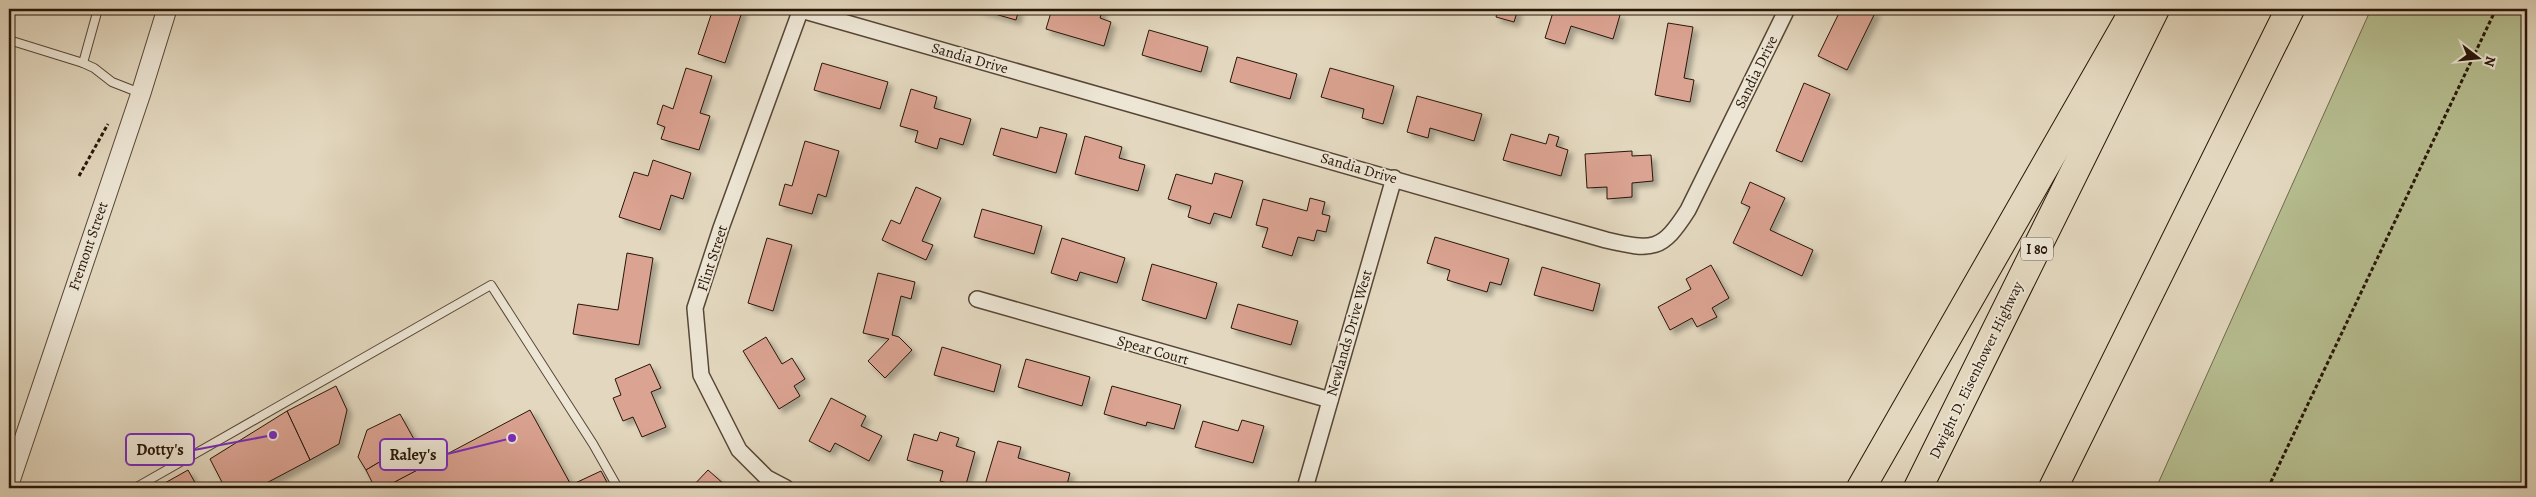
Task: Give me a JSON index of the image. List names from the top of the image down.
{
  "streets": {
    "highway": ["I 80", "Dwight D. Eisenhower Highway"],
    "street": [
      "Sandia Drive",
      "Fremont Street",
      "Flint Street",
      "Newlands Drive West",
      "Spear Court"
    ]
  },
  "crossings": [
    ["Sandia Drive", "Flint Street"],
    ["Sandia Drive", "Newlands Drive West"],
    ["Newlands Drive West", "Spear Court"]
  ],
  "places": ["Dotty's", "Raley's"],
  "north": "right"
}
